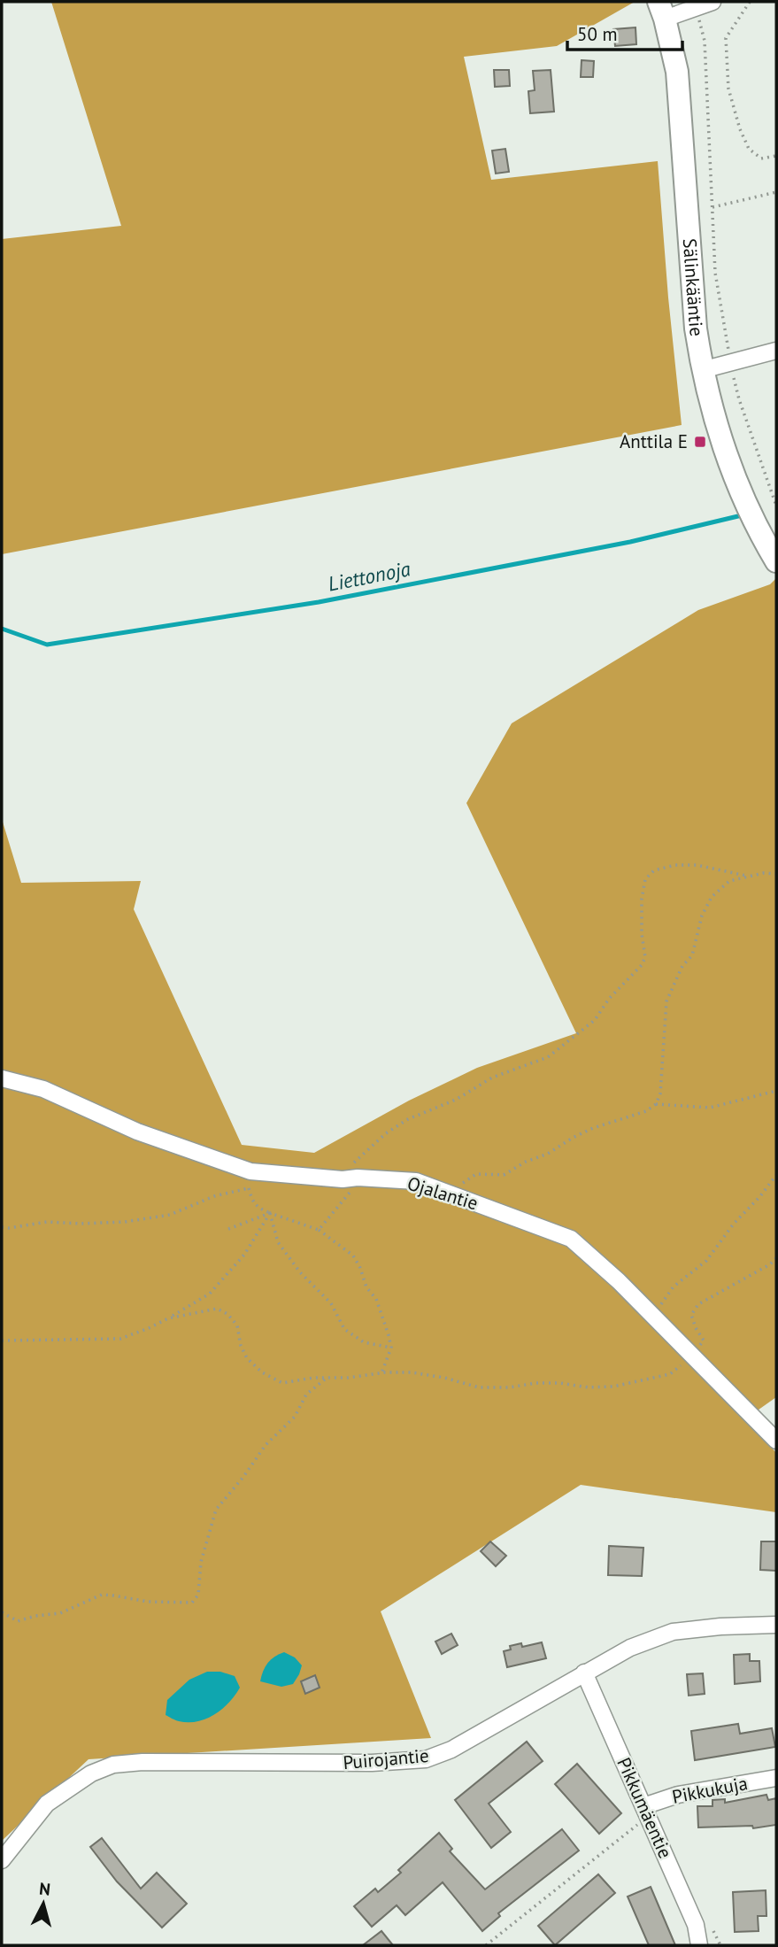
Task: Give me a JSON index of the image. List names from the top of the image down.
{
  "streets": {
    "street": [
      "Sälinkääntie",
      "Ojalantie",
      "Puirojantie",
      "Pikkukuja",
      "Pikkumäentie"
    ]
  },
  "crossings": [
    ["Puirojantie", "Pikkumäentie"],
    ["Pikkukuja", "Pikkumäentie"]
  ],
  "water": ["Liettonoja"],
  "places": {
    "transit": ["Anttila E"]
  },
  "scale_bar": "50 m",
  "north": "top"
}
